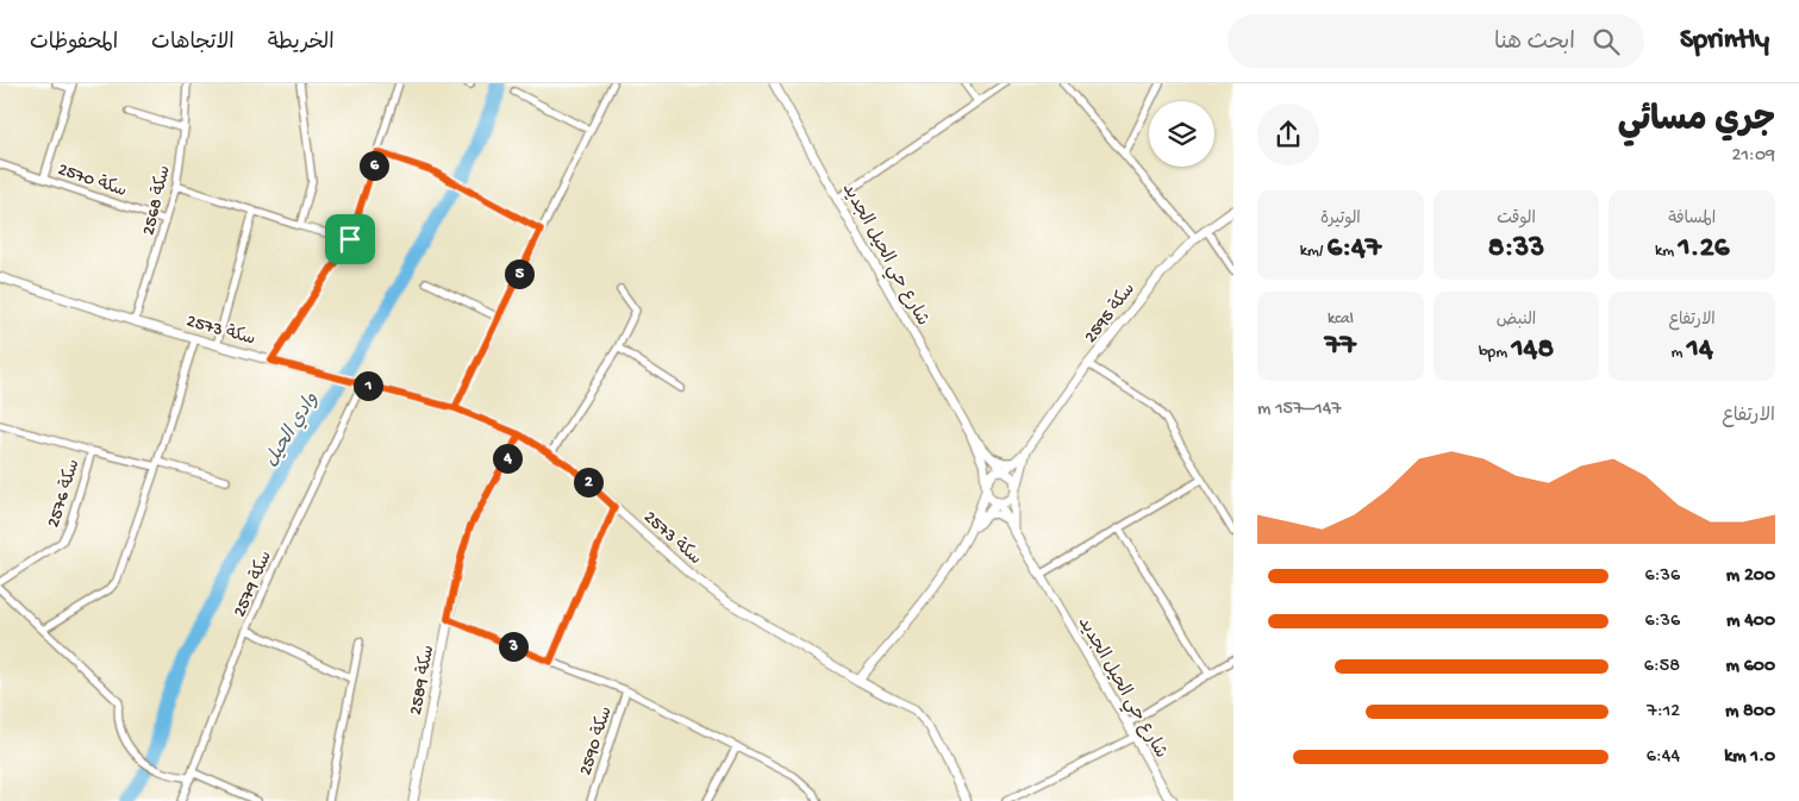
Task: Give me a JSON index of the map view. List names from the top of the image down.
{
  "streets": {
    "street": [
      "سكة 2570",
      "سكة 2568",
      "شارع حي الحيل الجديد",
      "سكة 2595",
      "سكة 2573",
      "سكة 2576",
      "سكة 2579",
      "سكة 2589",
      "سكة 2590"
    ]
  },
  "crossings": [
    ["سكة 2570", "سكة 2568"],
    ["سكة 2568", "سكة 2573"],
    ["شارع حي الحيل الجديد", "سكة 2595"],
    ["سكة 2573", "سكة 2579"],
    ["سكة 2573", "سكة 2589"]
  ],
  "water": ["وادي الحيل"],
  "page": {
    "header": "Sprintly",
    "search": "ابحث هنا",
    "nav": ["الخريطة", "الاتجاهات", "المحفوظات"],
    "heading": ["جري مسائي", "21:09"],
    "pins": [
      "6",
      "5",
      "1",
      "4",
      "2",
      "3"
    ],
    "stats": [
      ["المسافة", "1.26 km"],
      ["الوقت", "8:33"],
      ["الوتيرة", "6:47 /km"],
      ["الارتفاع", "14 m"],
      ["النبض", "148 bpm"],
      ["kcal", "77"]
    ],
    "chart": ["الارتفاع", "147–157 m"],
    "list": [
      {
        "name": "200 m",
        "note": "6:36"
      },
      {
        "name": "400 m",
        "note": "6:36"
      },
      {
        "name": "600 m",
        "note": "6:58"
      },
      {
        "name": "800 m",
        "note": "7:12"
      },
      {
        "name": "1.0 km",
        "note": "6:44"
      }
    ]
  }
}
